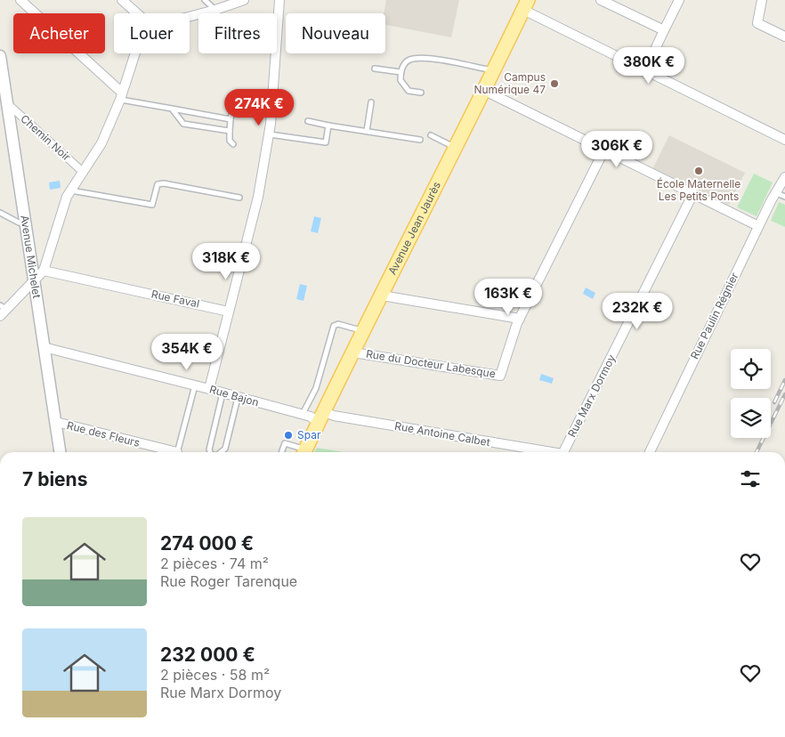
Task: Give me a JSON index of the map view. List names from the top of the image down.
{
  "streets": {
    "main road": ["Avenue Jean Jaurès"],
    "street": [
      "Chemin Noir",
      "Avenue Michelet",
      "Rue Faval",
      "Rue Paulin Régnier",
      "Rue du Docteur Labesque",
      "Rue Bajon",
      "Rue Marx Dormoy",
      "Rue des Fleurs",
      "Rue Antoine Calbet"
    ]
  },
  "crossings": [
    ["Chemin Noir", "Avenue Michelet"],
    ["Avenue Jean Jaurès", "Rue du Docteur Labesque"],
    ["Avenue Jean Jaurès", "Rue Bajon"],
    ["Avenue Jean Jaurès", "Rue Antoine Calbet"],
    ["Avenue Michelet", "Rue Bajon"],
    ["Avenue Michelet", "Rue des Fleurs"],
    ["Rue Bajon", "Rue Antoine Calbet"]
  ],
  "places": ["Campus Numérique 47", "École Maternelle Les Petits Ponts", "Spar"],
  "page": {
    "chip": [
      "Acheter",
      "Louer",
      "Filtres",
      "Nouveau"
    ],
    "price": [
      "380K €",
      "274K €",
      "306K €",
      "318K €",
      "163K €",
      "232K €",
      "354K €"
    ],
    "heading": "7 biens",
    "list": [
      {
        "name": "274 000 €",
        "note": "2 pièces · 74 m² · Rue Roger Tarenque"
      },
      {
        "name": "232 000 €",
        "note": "2 pièces · 58 m² · Rue Marx Dormoy"
      }
    ]
  }
}
